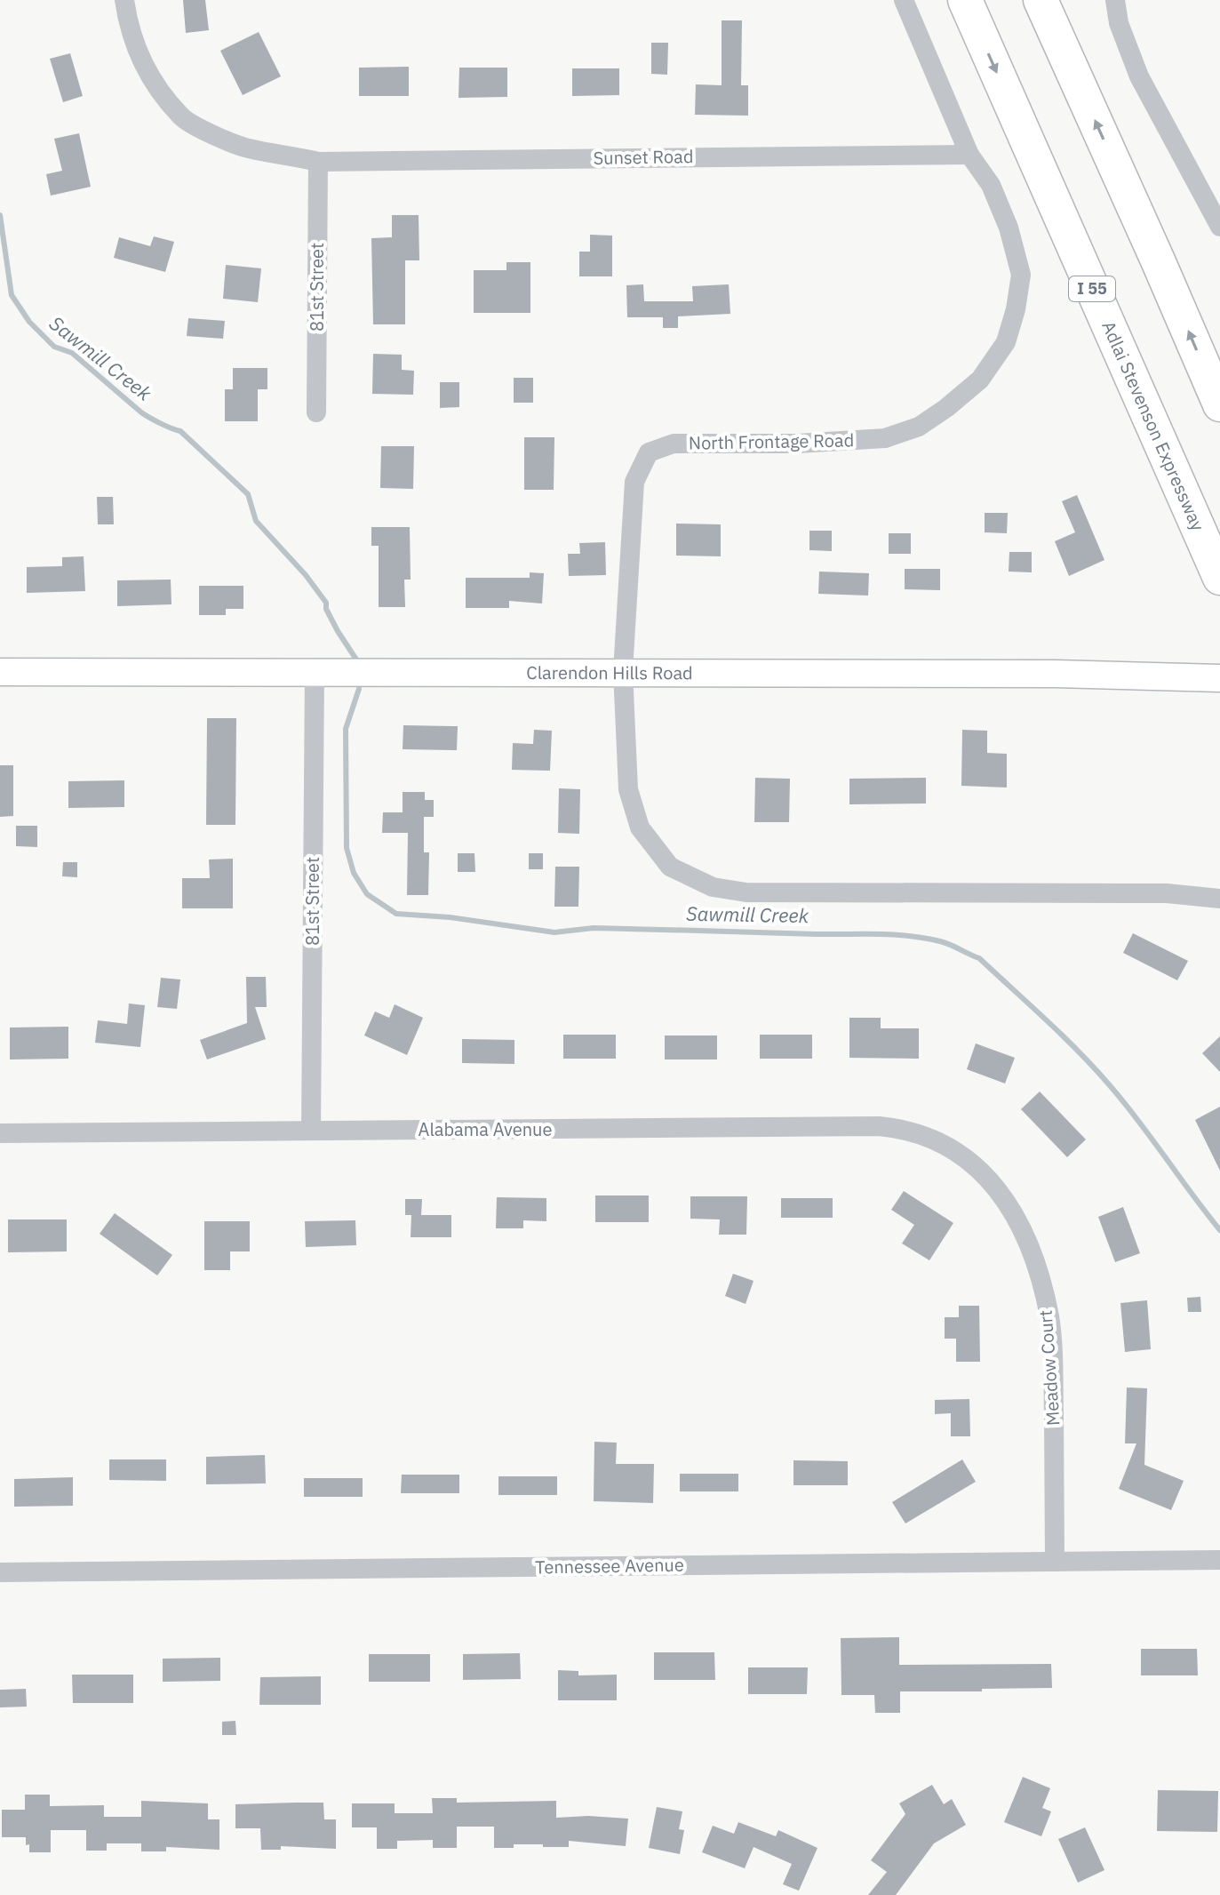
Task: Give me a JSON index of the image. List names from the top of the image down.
{
  "streets": {
    "highway": ["I 55", "Adlai Stevenson Expressway"],
    "street": [
      "Sunset Road",
      "81st Street",
      "North Frontage Road",
      "Clarendon Hills Road",
      "Alabama Avenue",
      "Meadow Court",
      "Tennessee Avenue"
    ]
  },
  "crossings": [
    ["Sunset Road", "81st Street"],
    ["Sunset Road", "North Frontage Road"],
    ["81st Street", "Clarendon Hills Road"],
    ["81st Street", "Alabama Avenue"],
    ["North Frontage Road", "Clarendon Hills Road"],
    ["Alabama Avenue", "Meadow Court"],
    ["Meadow Court", "Tennessee Avenue"]
  ],
  "water": ["Sawmill Creek"]
}
